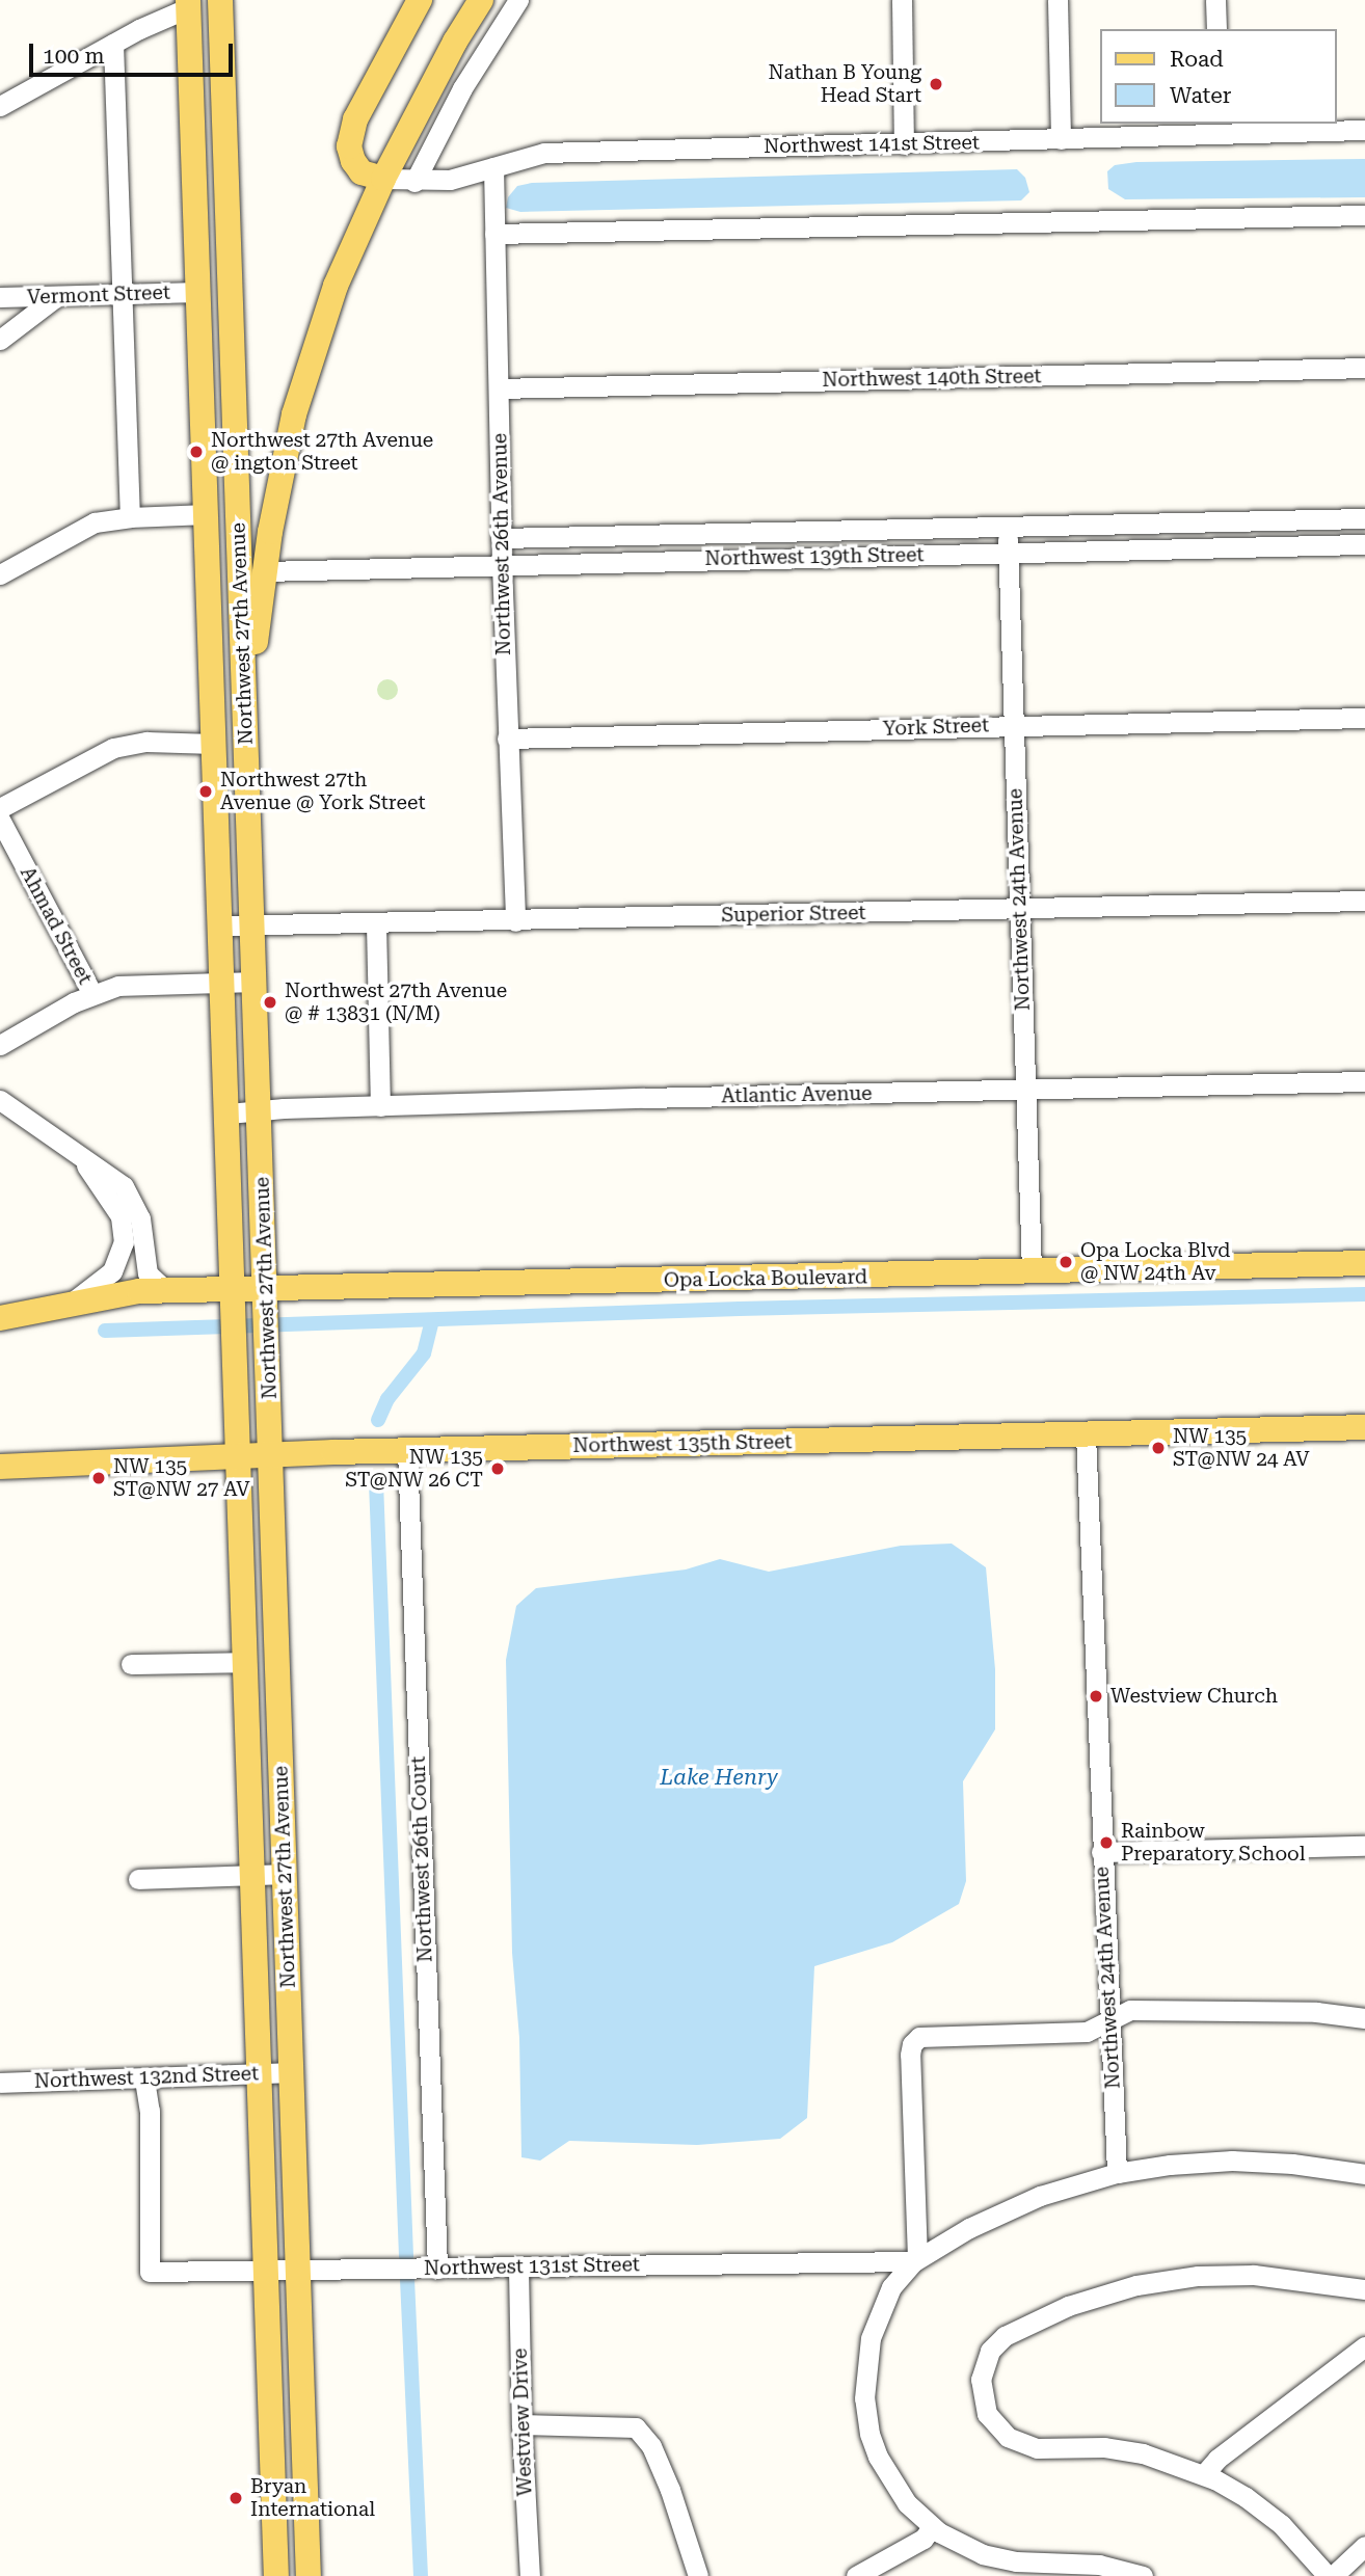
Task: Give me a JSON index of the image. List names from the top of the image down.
{
  "streets": {
    "main road": ["Northwest 27th Avenue", "Opa Locka Boulevard", "Northwest 135th Street"],
    "street": [
      "Northwest 141st Street",
      "Vermont Street",
      "Northwest 140th Street",
      "Northwest 26th Avenue",
      "Northwest 139th Street",
      "York Street",
      "Northwest 24th Avenue",
      "Superior Street",
      "Ahmad Street",
      "Atlantic Avenue",
      "Northwest 26th Court",
      "Northwest 132nd Street",
      "Northwest 131st Street",
      "Westview Drive"
    ]
  },
  "crossings": [
    ["Northwest 141st Street", "Northwest 26th Avenue"],
    ["Vermont Street", "Northwest 27th Avenue"],
    ["Northwest 140th Street", "Northwest 26th Avenue"],
    ["Northwest 26th Avenue", "Northwest 139th Street"],
    ["Northwest 26th Avenue", "York Street"],
    ["Northwest 26th Avenue", "Superior Street"],
    ["Northwest 139th Street", "Northwest 24th Avenue"],
    ["Northwest 27th Avenue", "Superior Street"],
    ["Northwest 27th Avenue", "Atlantic Avenue"],
    ["Northwest 27th Avenue", "Opa Locka Boulevard"],
    ["Northwest 27th Avenue", "Northwest 135th Street"],
    ["Northwest 27th Avenue", "Northwest 132nd Street"],
    ["Northwest 27th Avenue", "Northwest 131st Street"],
    ["York Street", "Northwest 24th Avenue"],
    ["Northwest 24th Avenue", "Superior Street"],
    ["Northwest 24th Avenue", "Atlantic Avenue"],
    ["Northwest 24th Avenue", "Opa Locka Boulevard"],
    ["Northwest 24th Avenue", "Northwest 135th Street"],
    ["Northwest 135th Street", "Northwest 26th Court"],
    ["Northwest 26th Court", "Northwest 131st Street"],
    ["Northwest 132nd Street", "Northwest 131st Street"],
    ["Northwest 131st Street", "Westview Drive"]
  ],
  "water": ["Lake Henry"],
  "places": [
    "Nathan B Young Head Start",
    "Northwest 27th Avenue @ ington Street",
    "Northwest 27th Avenue @ York Street",
    "Northwest 27th Avenue @ # 13831 (N/M)",
    "Opa Locka Blvd @ NW 24th Av",
    "NW 135 ST@NW 24 AV",
    "NW 135 ST@NW 26 CT",
    "NW 135 ST@NW 27 AV",
    "Westview Church",
    "Rainbow Preparatory School",
    "Bryan International"
  ],
  "legend": ["Road", "Water"],
  "scale_bar": "100 m"
}
